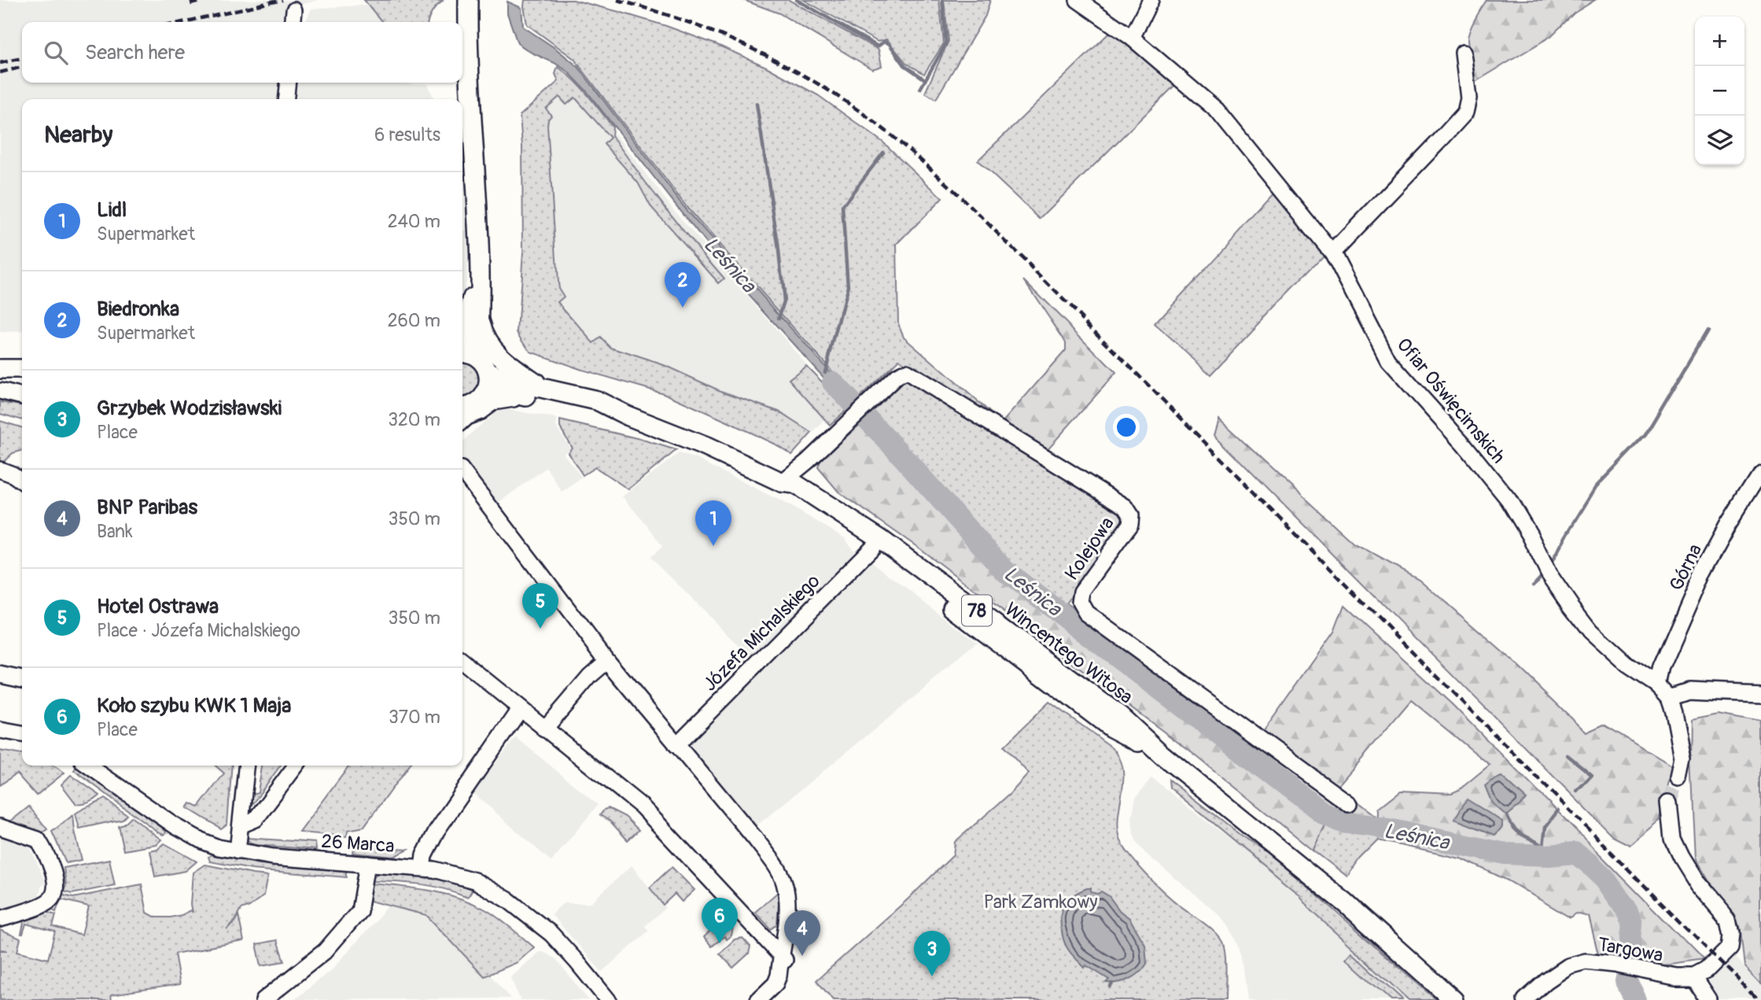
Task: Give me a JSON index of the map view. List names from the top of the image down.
{
  "streets": {
    "main road": ["78", "Wincentego Witosa"],
    "street": [
      "Ofiar Oświęcimskich",
      "Kolejowa",
      "Górna",
      "Józefa Michalskiego",
      "26 Marca",
      "Targowa"
    ]
  },
  "crossings": [
    ["Ofiar Oświęcimskich", "Górna"],
    ["Kolejowa", "Wincentego Witosa"],
    ["78", "Wincentego Witosa"],
    ["Józefa Michalskiego", "Wincentego Witosa"]
  ],
  "water": ["Leśnica"],
  "parks": ["Park Zamkowy"],
  "page": {
    "map_buttons": ["+", "−"],
    "search": "Search here",
    "heading": ["Nearby", "6 results"],
    "list": [
      {
        "mark": "1",
        "name": "Lidl",
        "note": "Supermarket",
        "value": "240 m"
      },
      {
        "mark": "2",
        "name": "Biedronka",
        "note": "Supermarket",
        "value": "260 m"
      },
      {
        "mark": "3",
        "name": "Grzybek Wodzisławski",
        "note": "Place",
        "value": "320 m"
      },
      {
        "mark": "4",
        "name": "BNP Paribas",
        "note": "Bank",
        "value": "350 m"
      },
      {
        "mark": "5",
        "name": "Hotel Ostrawa",
        "note": "Place · Józefa Michalskiego",
        "value": "350 m"
      },
      {
        "mark": "6",
        "name": "Koło szybu KWK 1 Maja",
        "note": "Place",
        "value": "370 m"
      }
    ],
    "pins": [
      "2",
      "1",
      "5",
      "6",
      "4",
      "3"
    ]
  }
}
